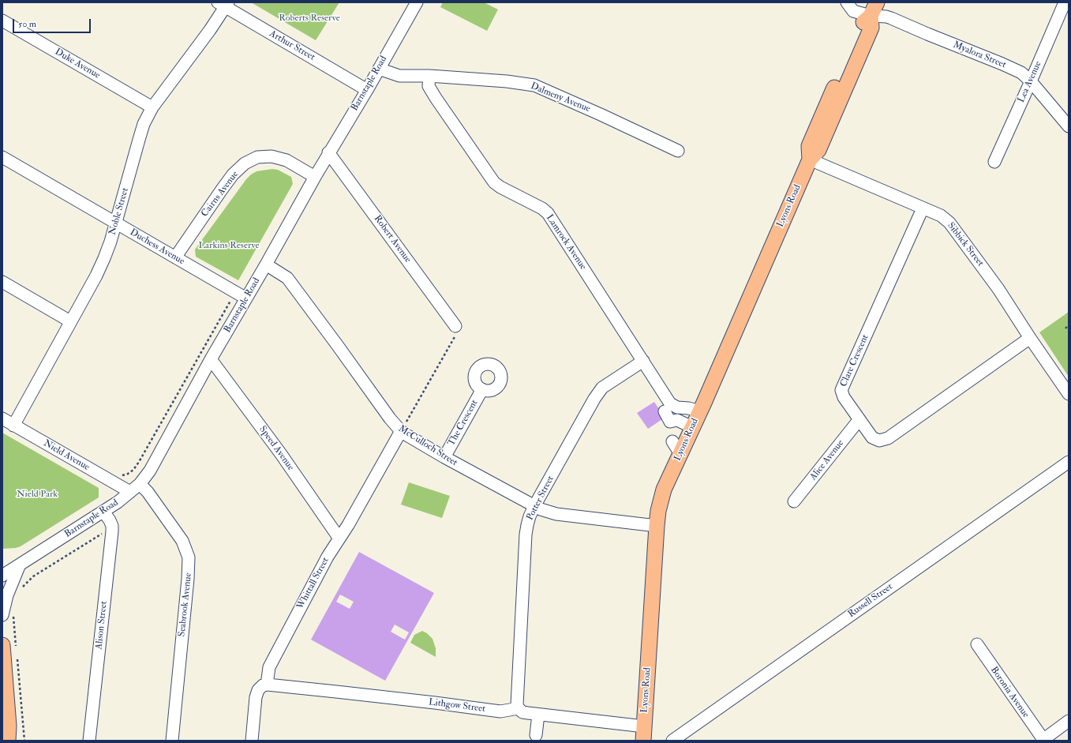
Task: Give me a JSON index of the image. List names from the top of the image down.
{
  "streets": {
    "main road": ["Lyons Road"],
    "street": [
      "Arthur Street",
      "Myalora Street",
      "Duke Avenue",
      "Lea Avenue",
      "Barnstaple Road",
      "Dalmeny Avenue",
      "Cairns Avenue",
      "Noble Street",
      "Robert Avenue",
      "Lamrock Avenue",
      "Sibbick Street",
      "Duchess Avenue",
      "Clare Crescent",
      "The Crescent",
      "McCulloch Street",
      "Speed Avenue",
      "Nield Avenue",
      "Alice Avenue",
      "Potter Street",
      "Whittall Street",
      "Russell Street",
      "Seabrook Avenue",
      "Alison Street",
      "Boronia Avenue",
      "Lithgow Street"
    ]
  },
  "crossings": [
    ["Arthur Street", "Barnstaple Road"],
    ["Arthur Street", "Noble Street"],
    ["Myalora Street", "Lea Avenue"],
    ["Myalora Street", "Lyons Road"],
    ["Duke Avenue", "Noble Street"],
    ["Barnstaple Road", "Dalmeny Avenue"],
    ["Barnstaple Road", "Cairns Avenue"],
    ["Barnstaple Road", "Robert Avenue"],
    ["Barnstaple Road", "Duchess Avenue"],
    ["Barnstaple Road", "McCulloch Street"],
    ["Barnstaple Road", "Speed Avenue"],
    ["Barnstaple Road", "Nield Avenue"],
    ["Barnstaple Road", "Seabrook Avenue"],
    ["Barnstaple Road", "Alison Street"],
    ["Dalmeny Avenue", "Lamrock Avenue"],
    ["Cairns Avenue", "Duchess Avenue"],
    ["Lyons Road", "Lamrock Avenue"],
    ["Lyons Road", "Sibbick Street"],
    ["Lyons Road", "McCulloch Street"],
    ["Noble Street", "Duchess Avenue"],
    ["Noble Street", "Nield Avenue"],
    ["Lamrock Avenue", "Potter Street"],
    ["Sibbick Street", "Clare Crescent"],
    ["Clare Crescent", "Alice Avenue"],
    ["The Crescent", "McCulloch Street"],
    ["McCulloch Street", "Potter Street"],
    ["McCulloch Street", "Whittall Street"],
    ["Speed Avenue", "Whittall Street"],
    ["Potter Street", "Lithgow Street"],
    ["Whittall Street", "Lithgow Street"]
  ],
  "parks": ["Roberts Reserve", "Larkins Reserve", "Nield Park"],
  "scale_bar": "50 m"
}
